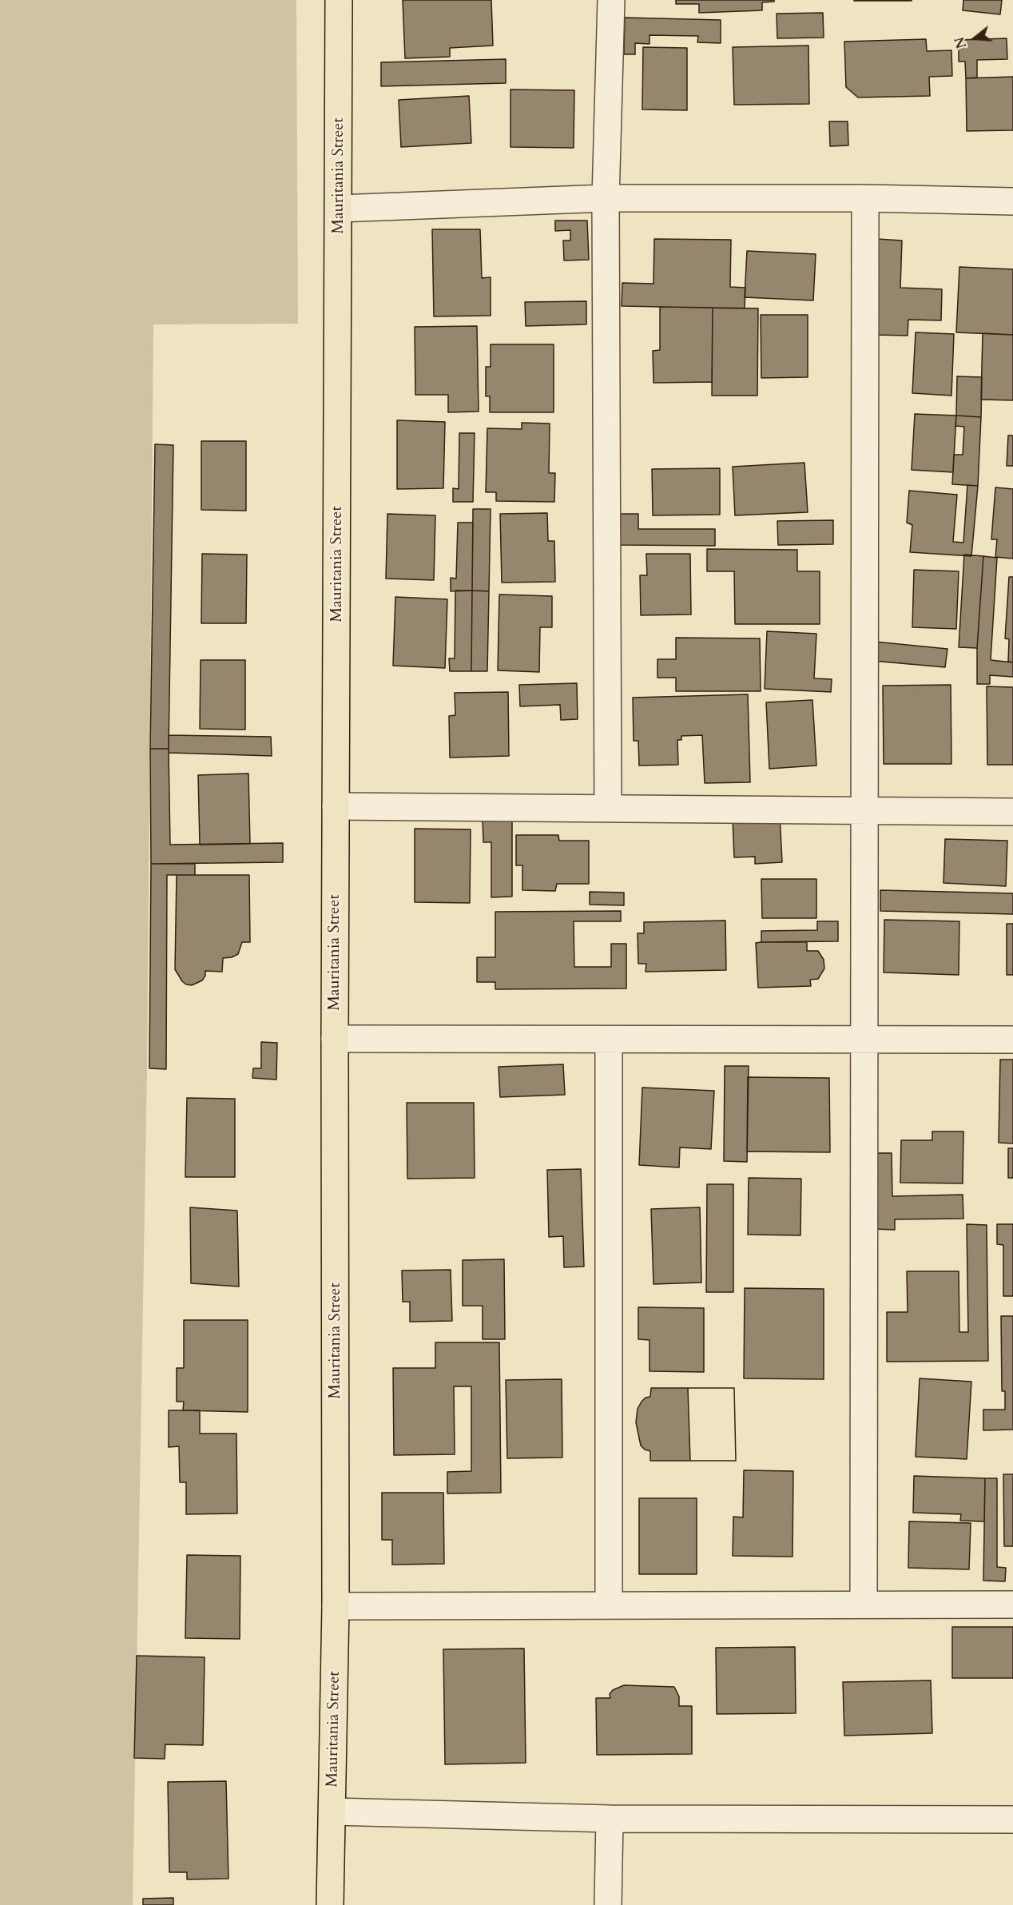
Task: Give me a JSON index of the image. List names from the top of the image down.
{
  "streets": {
    "main road": ["Mauritania Street"]
  },
  "north": "left"
}
